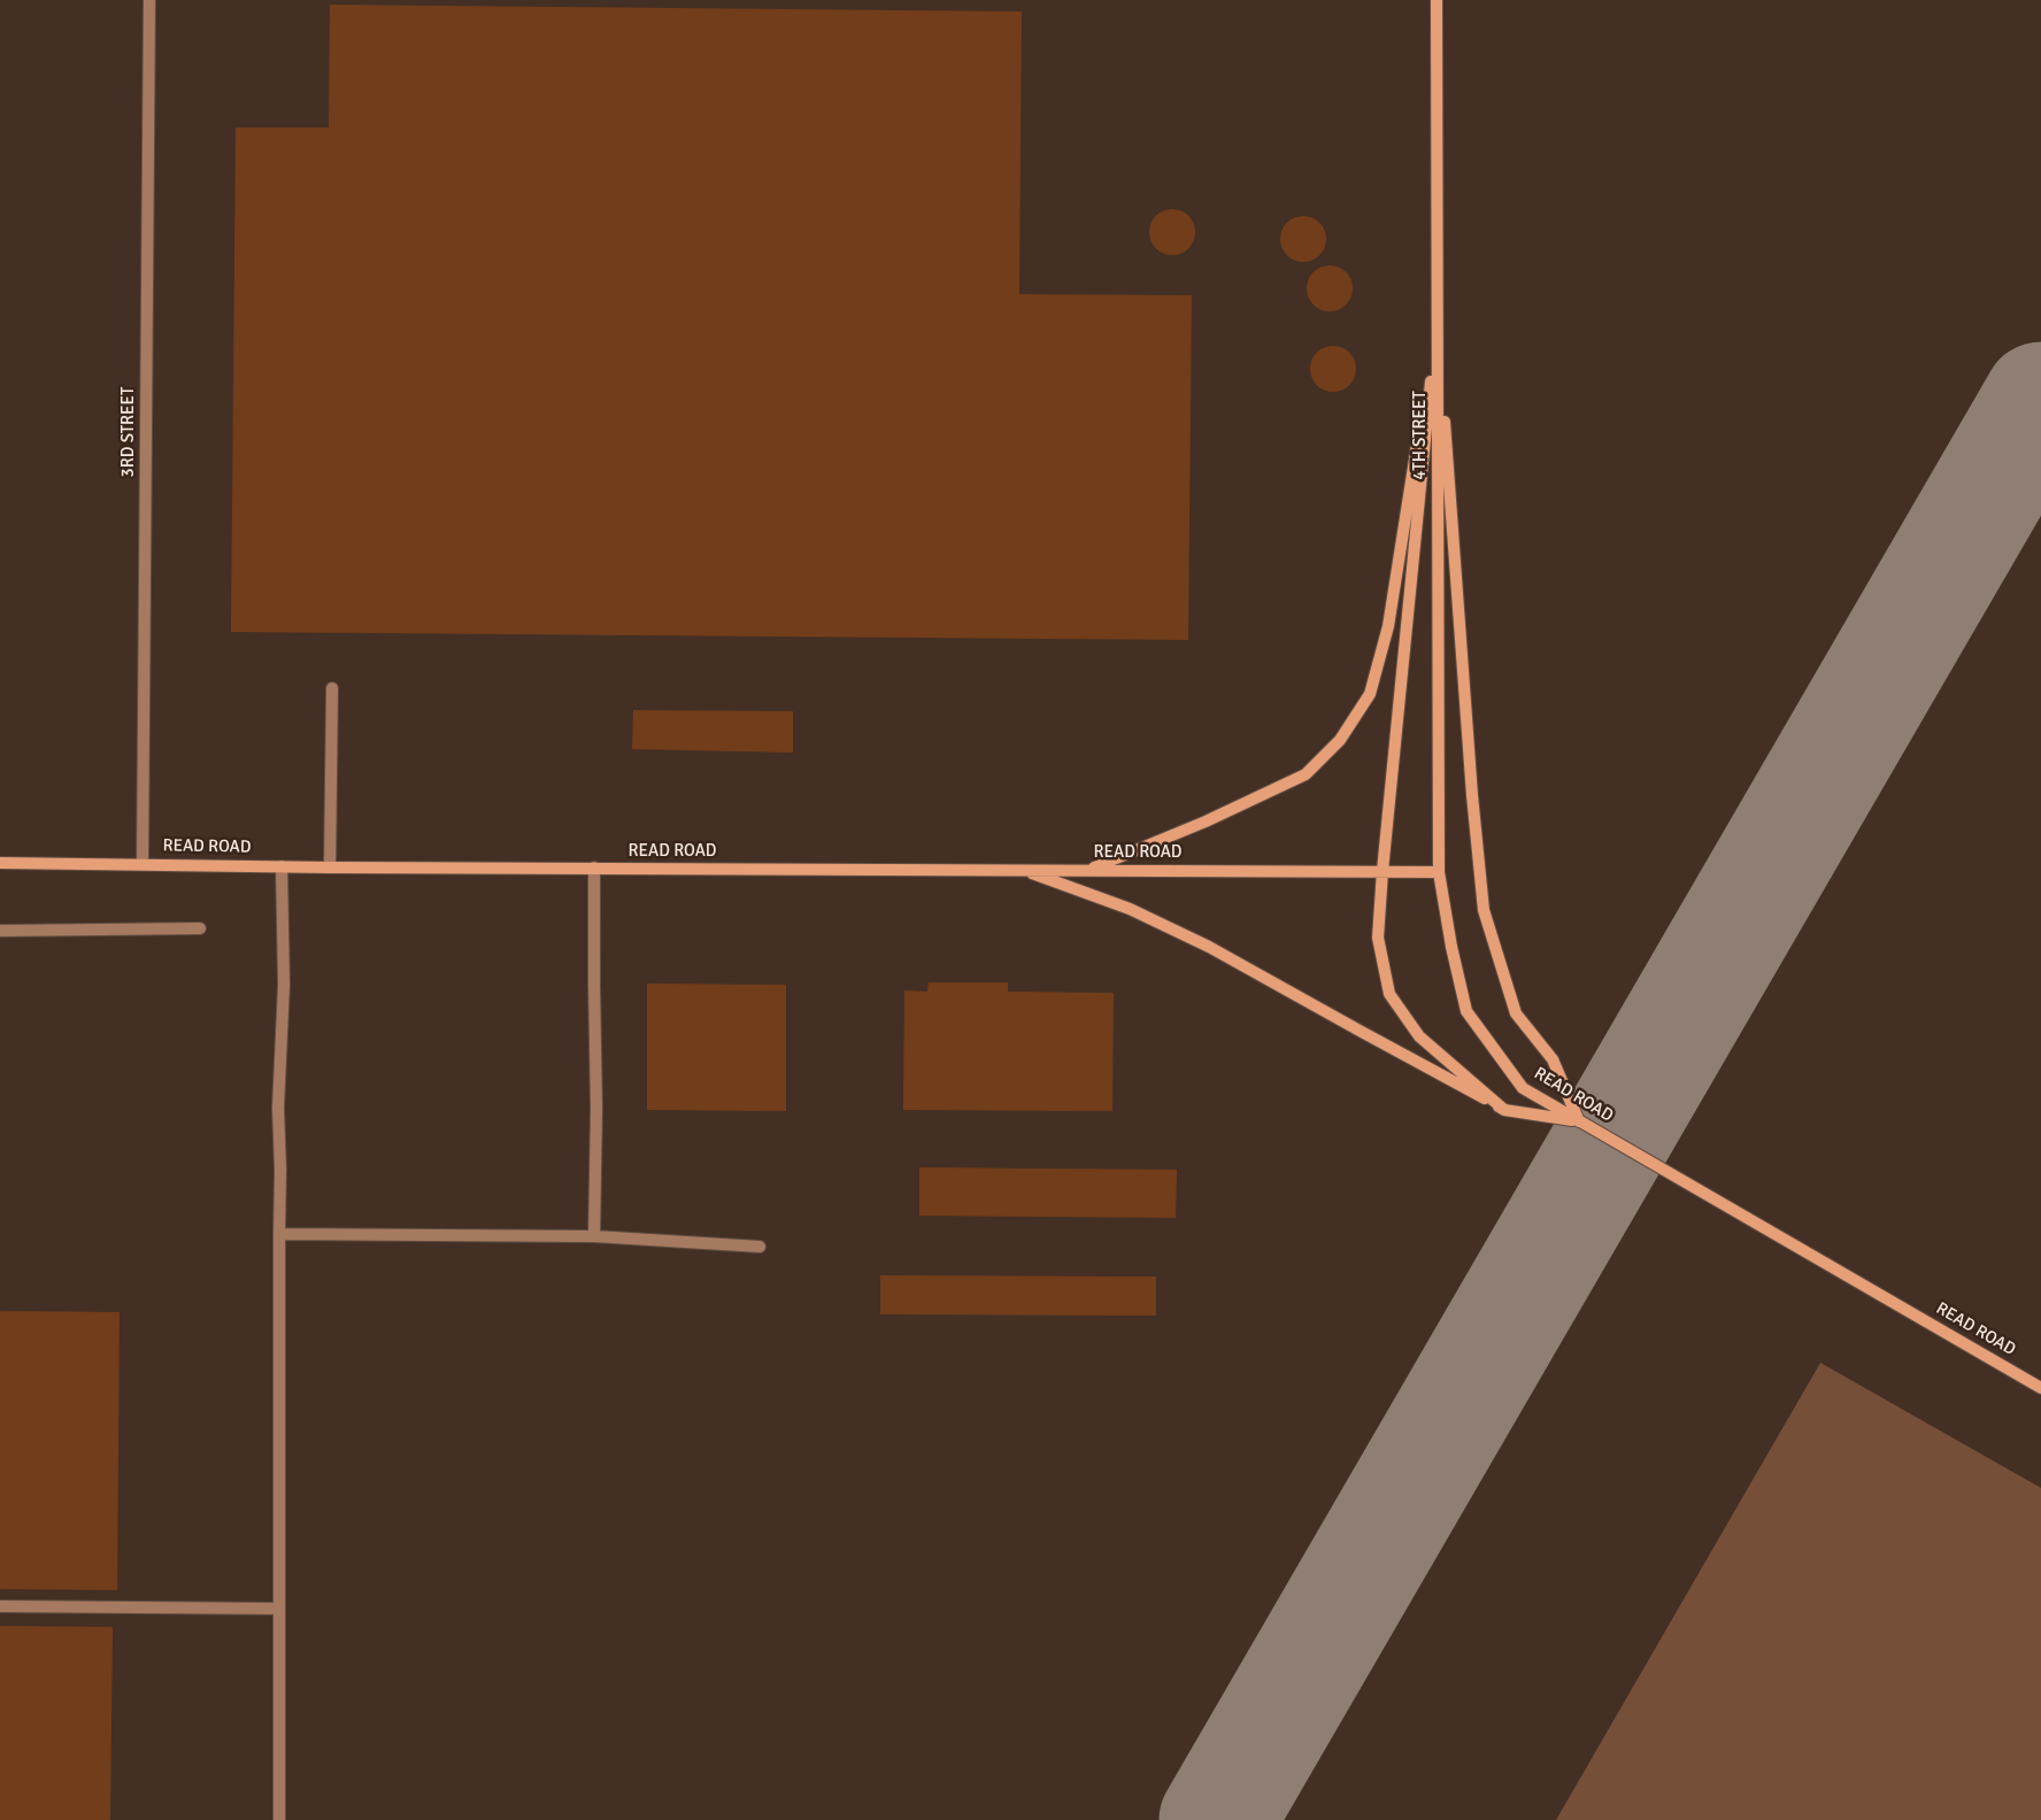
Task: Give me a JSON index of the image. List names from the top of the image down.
{
  "streets": {
    "main road": ["4TH STREET", "READ ROAD"],
    "street": ["3RD STREET"]
  },
  "crossings": [
    ["3RD STREET", "READ ROAD"],
    ["4TH STREET", "READ ROAD"]
  ]
}
